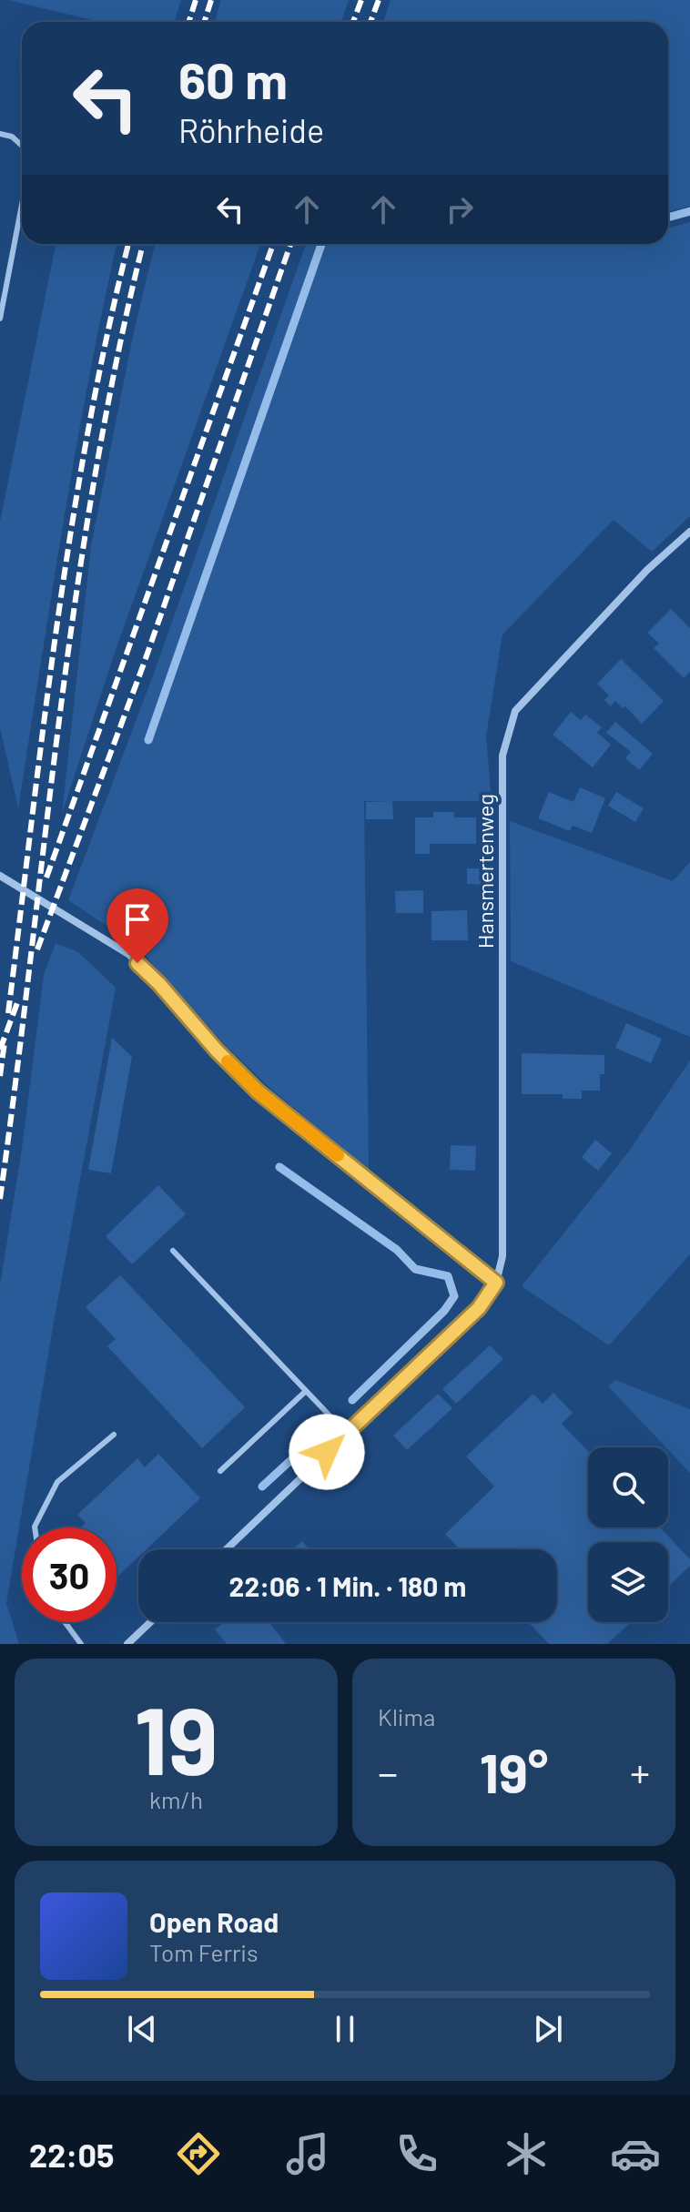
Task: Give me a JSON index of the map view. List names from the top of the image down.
{
  "streets": {
    "street": ["Hansmertenweg"]
  },
  "page": {
    "turn": ["60 m", "Röhrheide"],
    "limit": "30",
    "trip": "22:06 · 1 Min. · 180 m",
    "tile": [
      ["19", "km/h"],
      "Klima"
    ],
    "heat": ["−", "19°", "+"],
    "song": ["Open Road", "Tom Ferris"],
    "tabs": "22:05"
  }
}
